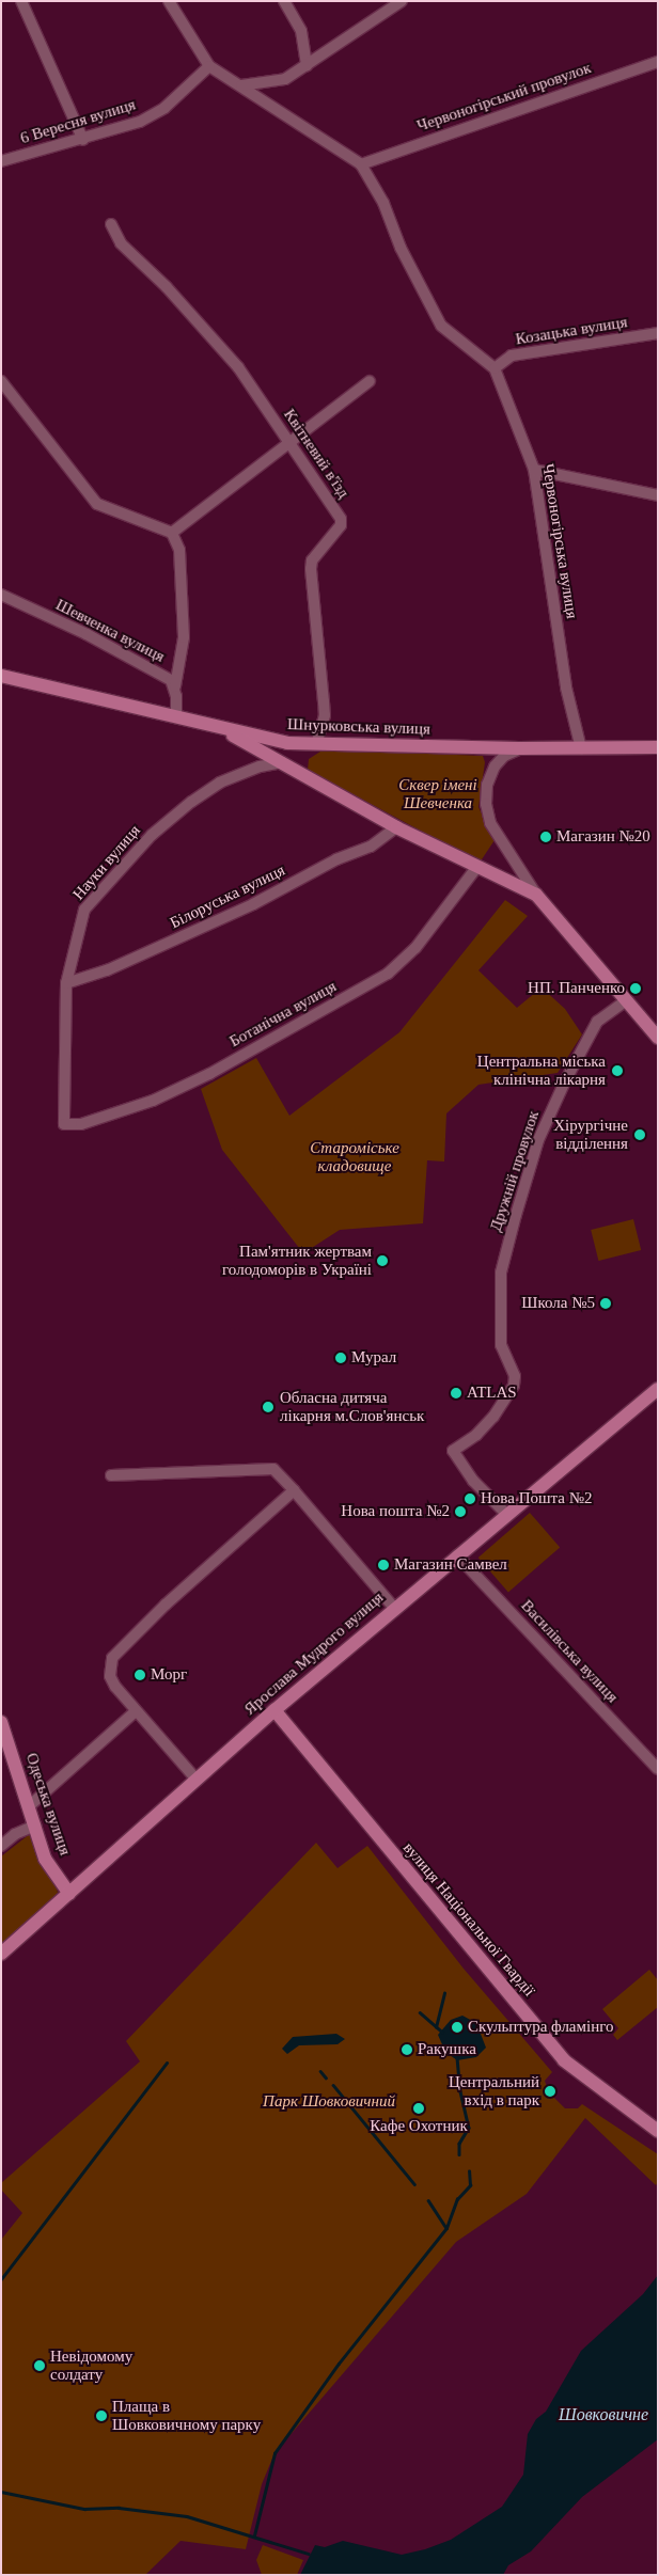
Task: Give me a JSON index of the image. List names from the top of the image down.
{
  "streets": {
    "street": [
      "Червоногірський провулок",
      "6 Вересня вулиця",
      "Козацька вулиця",
      "Квітневий в'їзд",
      "Червоногірська вулиця",
      "Шевченка вулиця",
      "Шнурковська вулиця",
      "Науки вулиця",
      "Білоруська вулиця",
      "Ботанічна вулиця",
      "Дружній провулок",
      "Василівська вулиця",
      "Ярослава Мудрого вулиця",
      "Одеська вулиця",
      "вулиця Національної Гвардії"
    ]
  },
  "crossings": [
    ["Червоногірський провулок", "Червоногірська вулиця"],
    ["Козацька вулиця", "Червоногірська вулиця"],
    ["Квітневий в'їзд", "Шнурковська вулиця"],
    ["Червоногірська вулиця", "Шнурковська вулиця"],
    ["Науки вулиця", "Білоруська вулиця"],
    ["Науки вулиця", "Ботанічна вулиця"],
    ["Дружній провулок", "Ярослава Мудрого вулиця"],
    ["Василівська вулиця", "Ярослава Мудрого вулиця"],
    ["Ярослава Мудрого вулиця", "Одеська вулиця"],
    ["Ярослава Мудрого вулиця", "вулиця Національної Гвардії"]
  ],
  "water": ["Шовковичне"],
  "parks": ["Сквер імені Шевченка", "Староміське кладовище", "Парк Шовковичний"],
  "places": [
    "Магазин №20",
    "НП. Панченко",
    "Центральна міська клінічна лікарня",
    "Хірургічне відділення",
    "Пам'ятник жертвам голодоморів в Україні",
    "Школа №5",
    "Мурал",
    "ATLAS",
    "Обласна дитяча лікарня м.Слов'янськ",
    "Нова Пошта №2",
    "Нова пошта №2",
    "Магазин Самвел",
    "Морг",
    "Скульптура фламінго",
    "Ракушка",
    "Центральний вхід в парк",
    "Кафе Охотник",
    "Невідомому солдату",
    "Плаща в Шовковичному парку"
  ]
}
